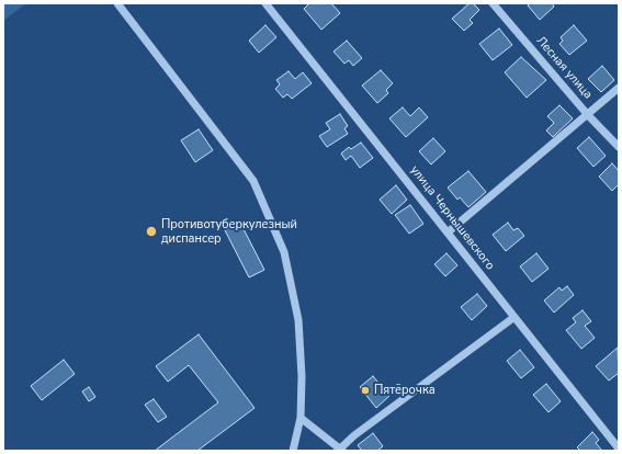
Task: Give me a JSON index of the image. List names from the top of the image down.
{
  "streets": {
    "street": ["Лесная улица", "улица Чернышевского"]
  },
  "places": ["Противотуберкулезный диспансер", "Пятёрочка"]
}
